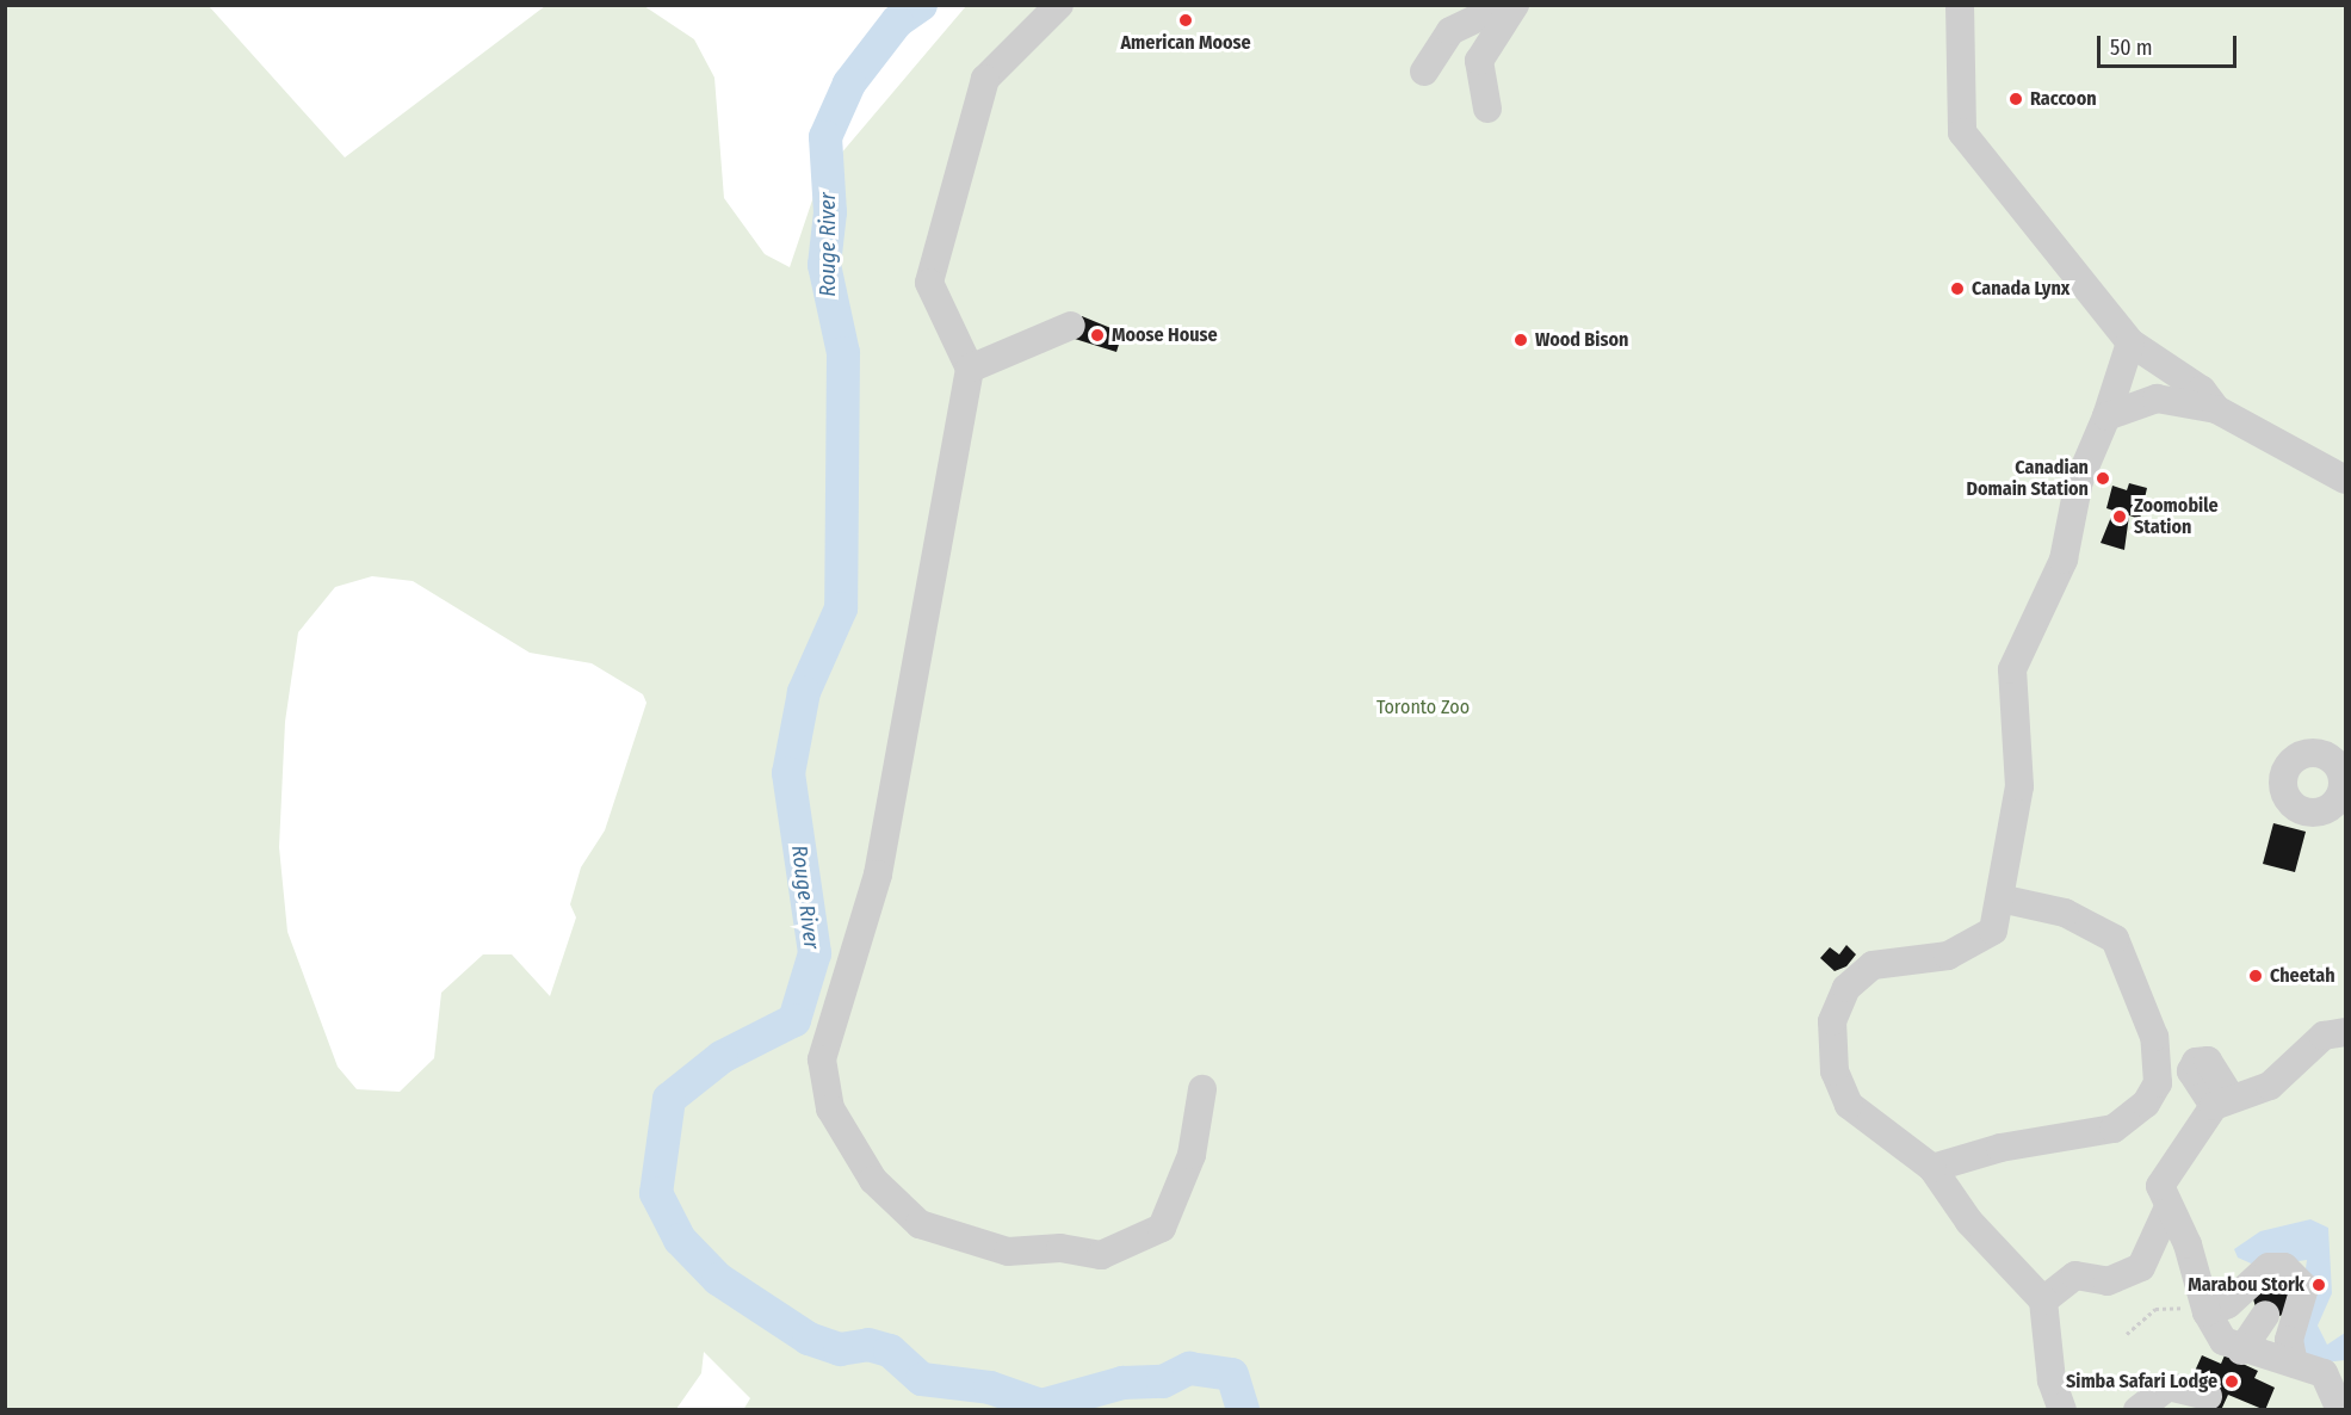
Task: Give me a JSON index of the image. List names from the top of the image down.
{
  "water": ["Rouge River"],
  "parks": ["Toronto Zoo"],
  "places": [
    "American Moose",
    "Raccoon",
    "Canada Lynx",
    "Moose House",
    "Wood Bison",
    "Canadian Domain Station",
    "Zoomobile Station",
    "Cheetah",
    "Marabou Stork",
    "Simba Safari Lodge"
  ],
  "scale_bar": "50 m"
}
